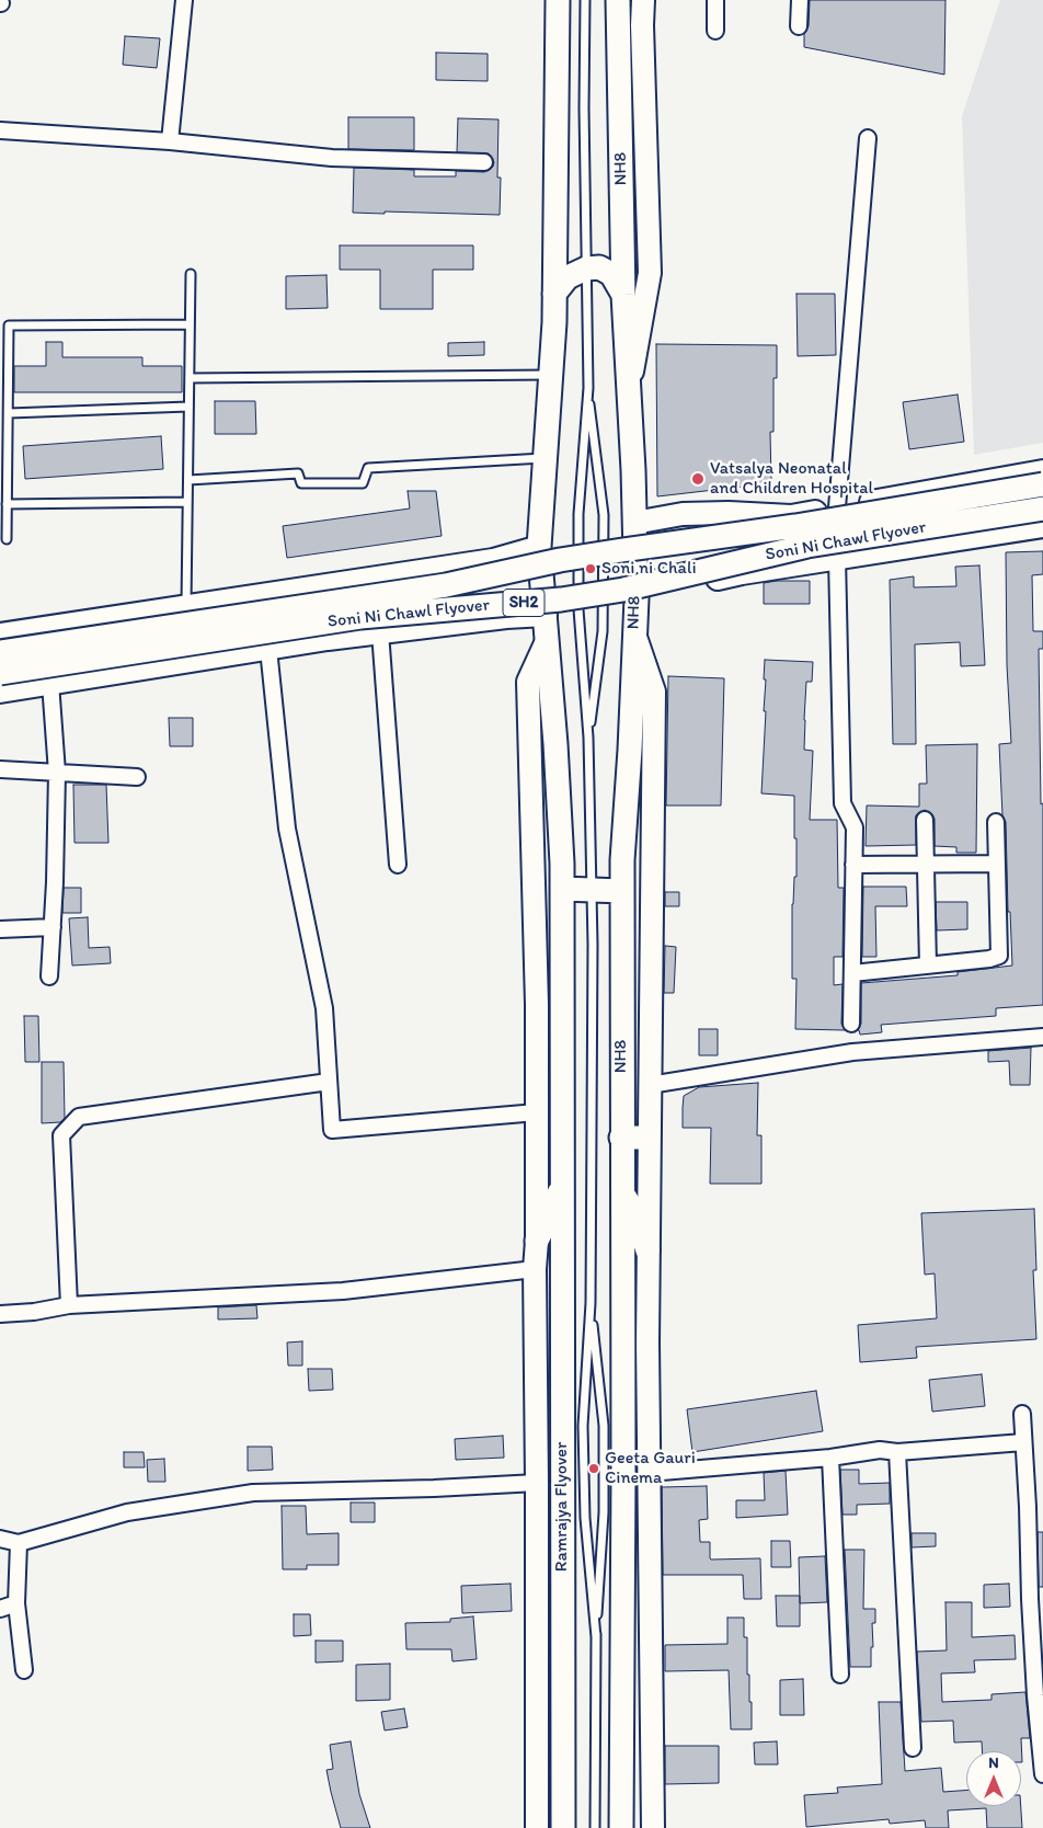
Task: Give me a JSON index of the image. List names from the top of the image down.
{
  "streets": {
    "main road": [
      "NH8",
      "Soni Ni Chawl Flyover",
      "SH2",
      "Ramrajya Flyover"
    ]
  },
  "places": ["Vatsalya Neonatal and Children Hospital", "Soni ni Chali", "Geeta Gauri Cinema"],
  "north": "top"
}
